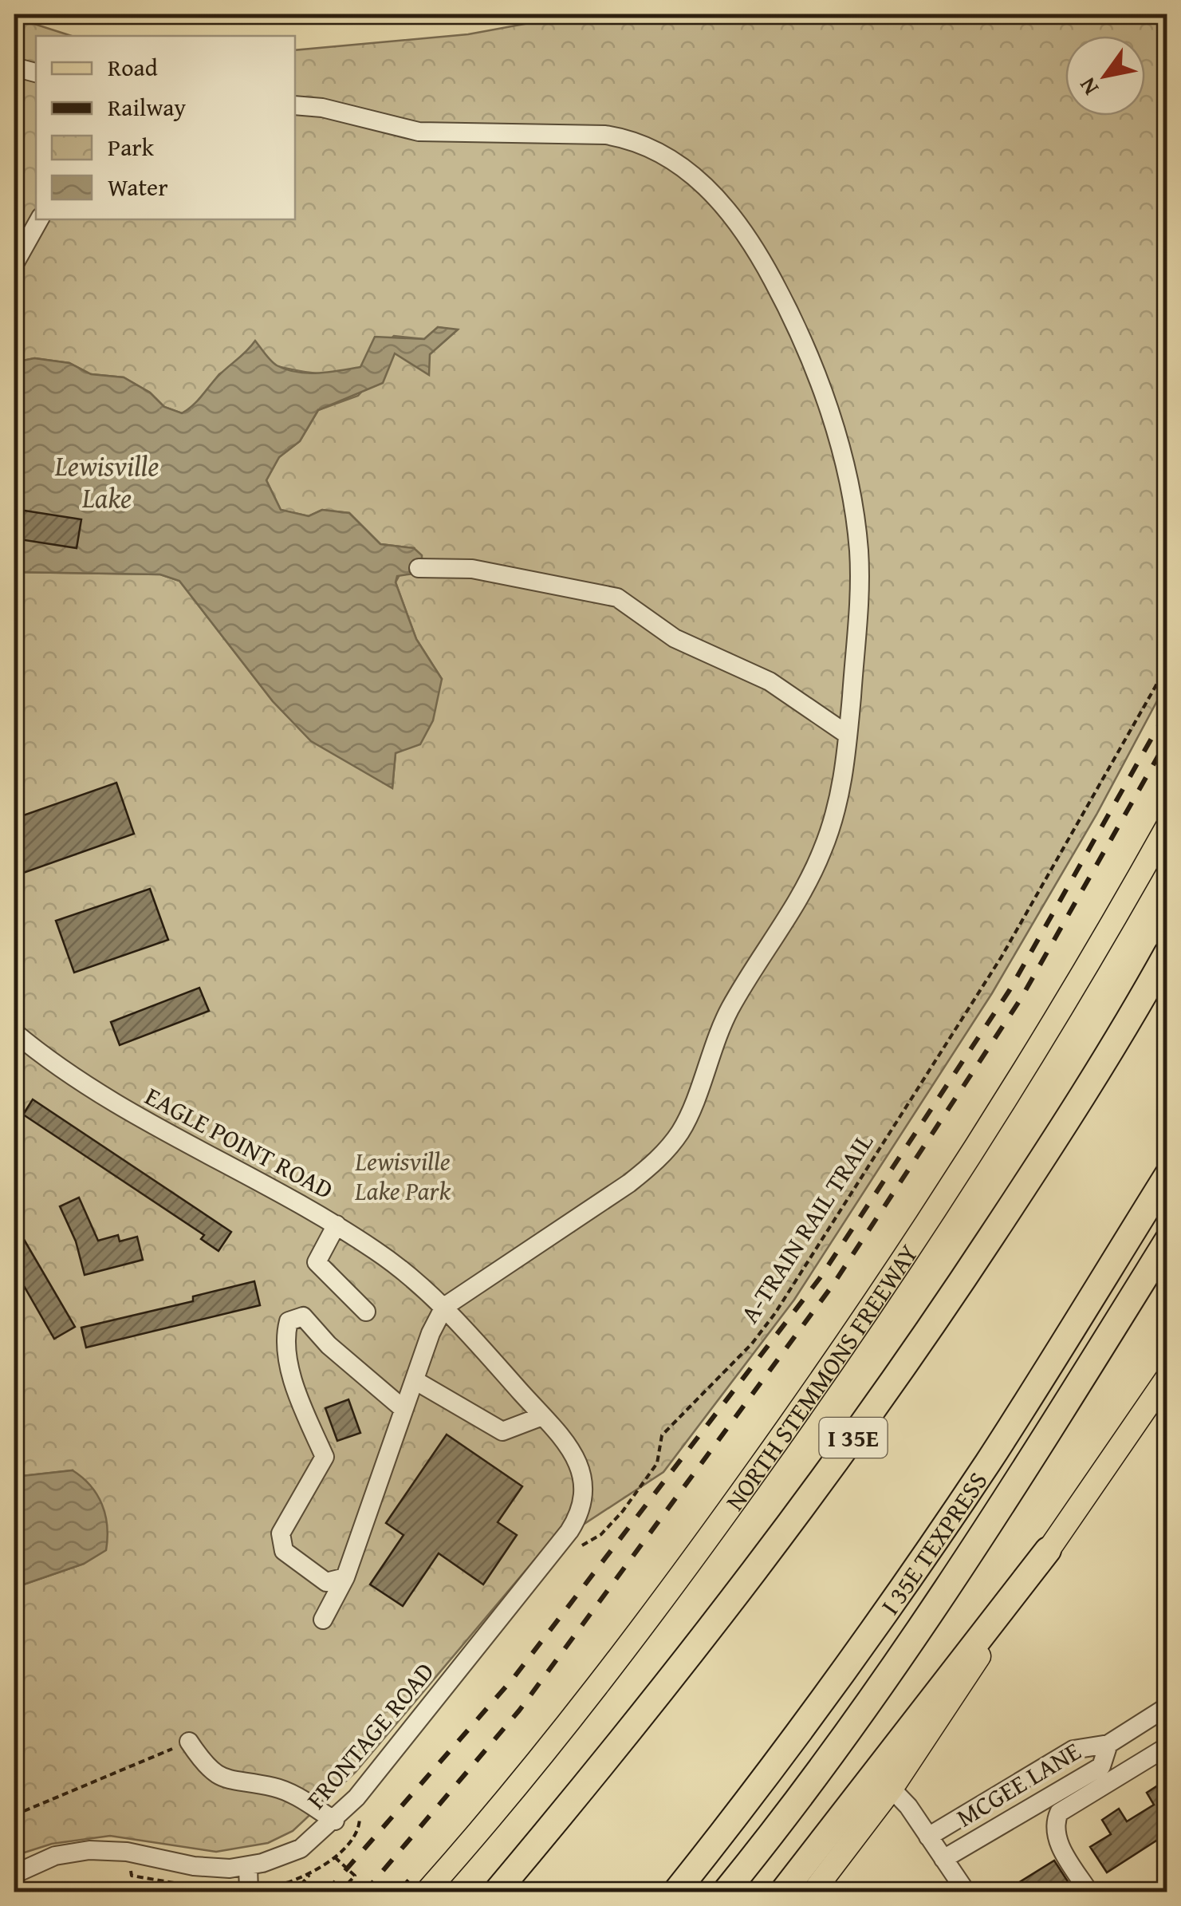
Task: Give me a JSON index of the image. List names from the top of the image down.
{
  "streets": {
    "highway": ["I 35E", "I 35E TEXPRESS"],
    "main road": ["NORTH STEMMONS FREEWAY"],
    "street": ["EAGLE POINT ROAD", "FRONTAGE ROAD", "MCGEE LANE"],
    "path": ["A-TRAIN RAIL TRAIL"]
  },
  "crossings": [
    ["EAGLE POINT ROAD", "A-TRAIN RAIL TRAIL"],
    ["EAGLE POINT ROAD", "FRONTAGE ROAD"],
    ["A-TRAIN RAIL TRAIL", "FRONTAGE ROAD"]
  ],
  "water": ["Lewisville Lake"],
  "parks": ["Lewisville Lake Park"],
  "legend": [
    "Road",
    "Railway",
    "Park",
    "Water"
  ],
  "north": "bottom left"
}
